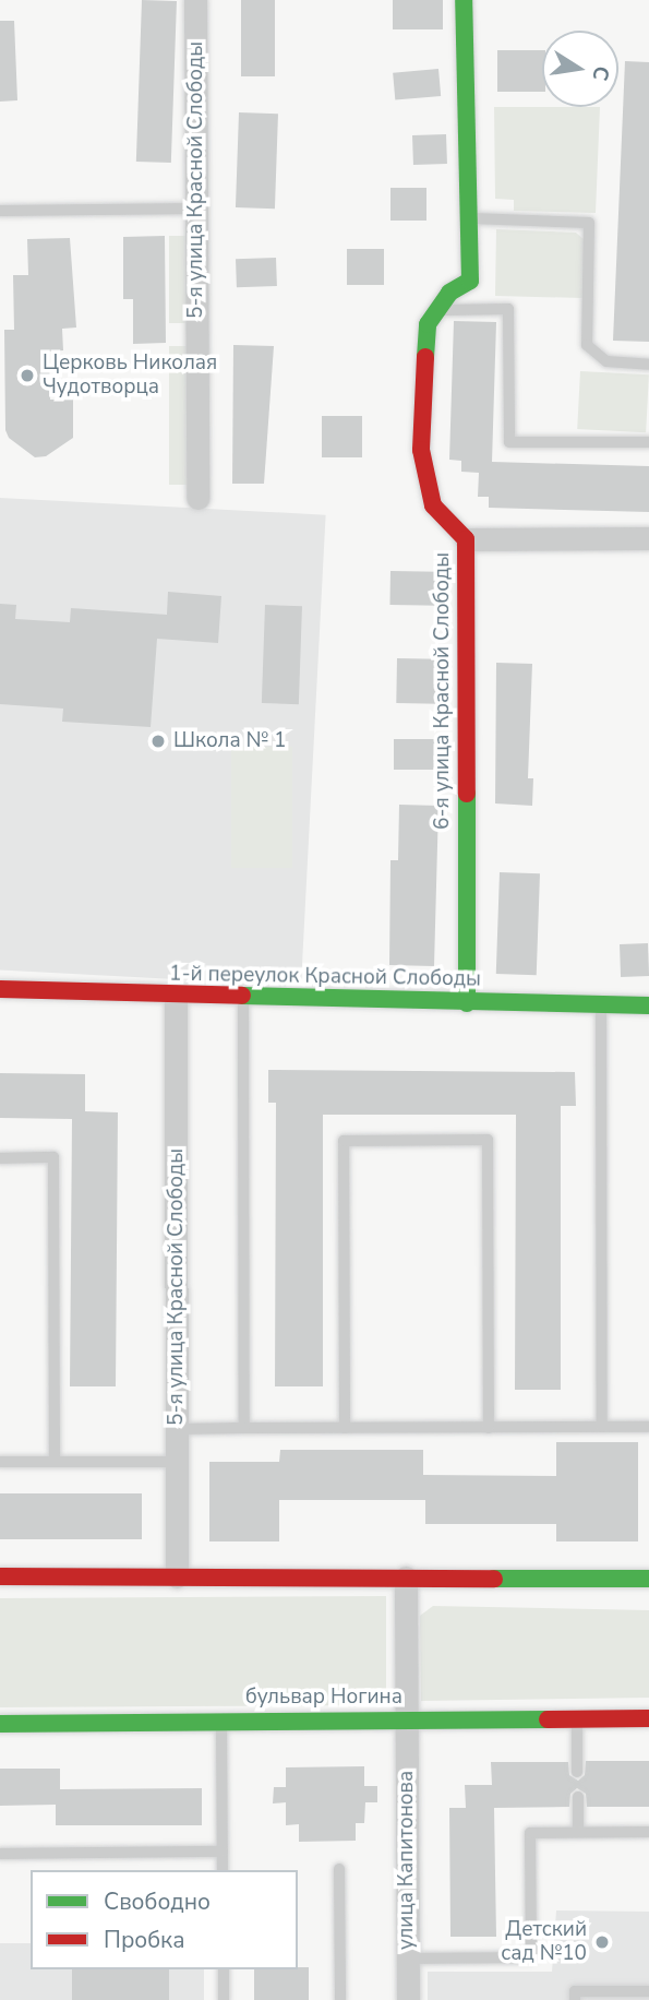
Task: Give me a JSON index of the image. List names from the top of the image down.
{
  "streets": {
    "street": [
      "5-я улица Красной Слободы",
      "6-я улица Красной Слободы",
      "1-й переулок Красной Слободы",
      "бульвар Ногина",
      "улица Капитонова"
    ]
  },
  "crossings": [
    ["5-я улица Красной Слободы", "1-й переулок Красной Слободы"],
    ["6-я улица Красной Слободы", "1-й переулок Красной Слободы"],
    ["бульвар Ногина", "улица Капитонова"]
  ],
  "places": ["Церковь Николая Чудотворца", "Школа № 1", "Детский сад №10"],
  "legend": ["Свободно", "Пробка"],
  "north": "right"
}
